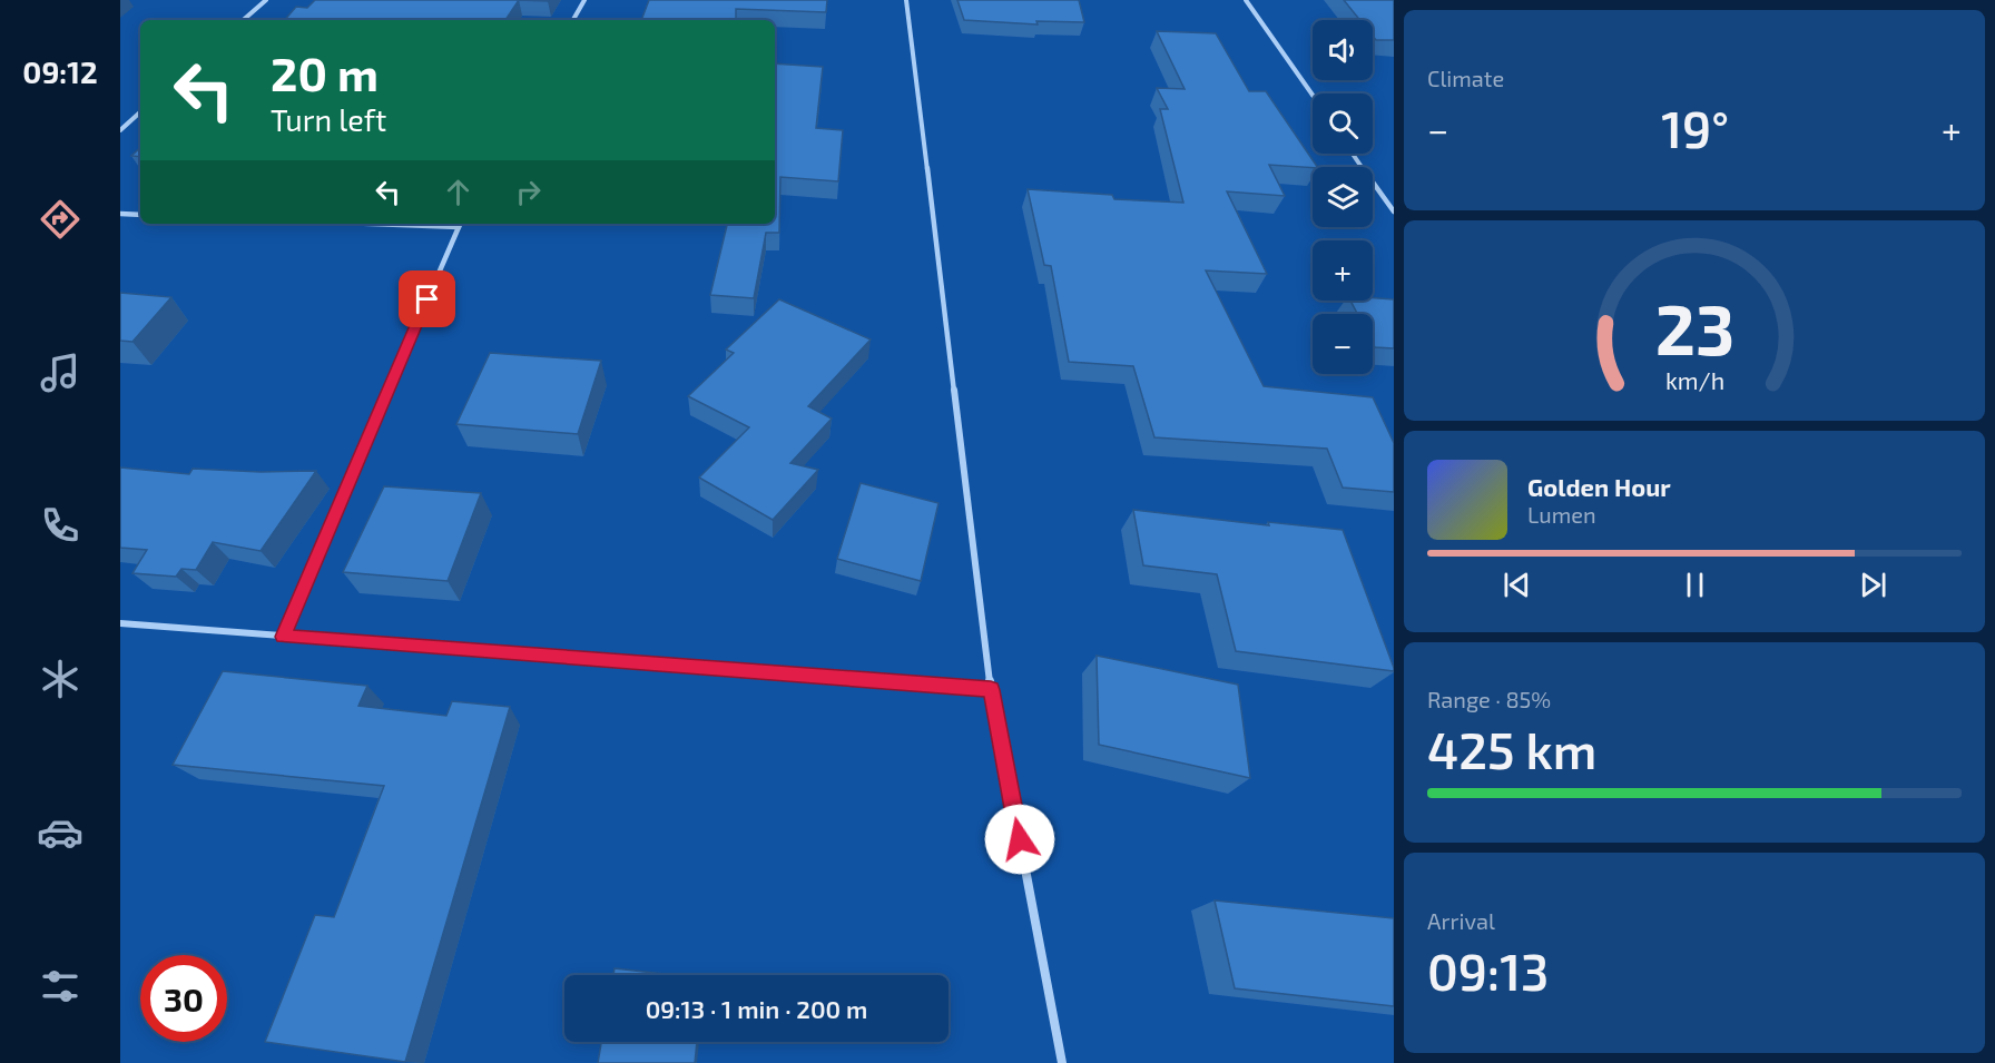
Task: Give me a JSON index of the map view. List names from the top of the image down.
{
  "page": {
    "tabs": "09:12",
    "tile": [
      "Climate",
      ["Range · 85%", "425 km"],
      ["Arrival", "09:13"]
    ],
    "map_buttons": ["+", "−"],
    "turn": ["20 m", "Turn left"],
    "heat": ["−", "19°", "+"],
    "song": ["Golden Hour", "Lumen"],
    "limit": "30",
    "trip": "09:13 · 1 min · 200 m",
    "gauge": ["23", "km/h"]
  }
}
